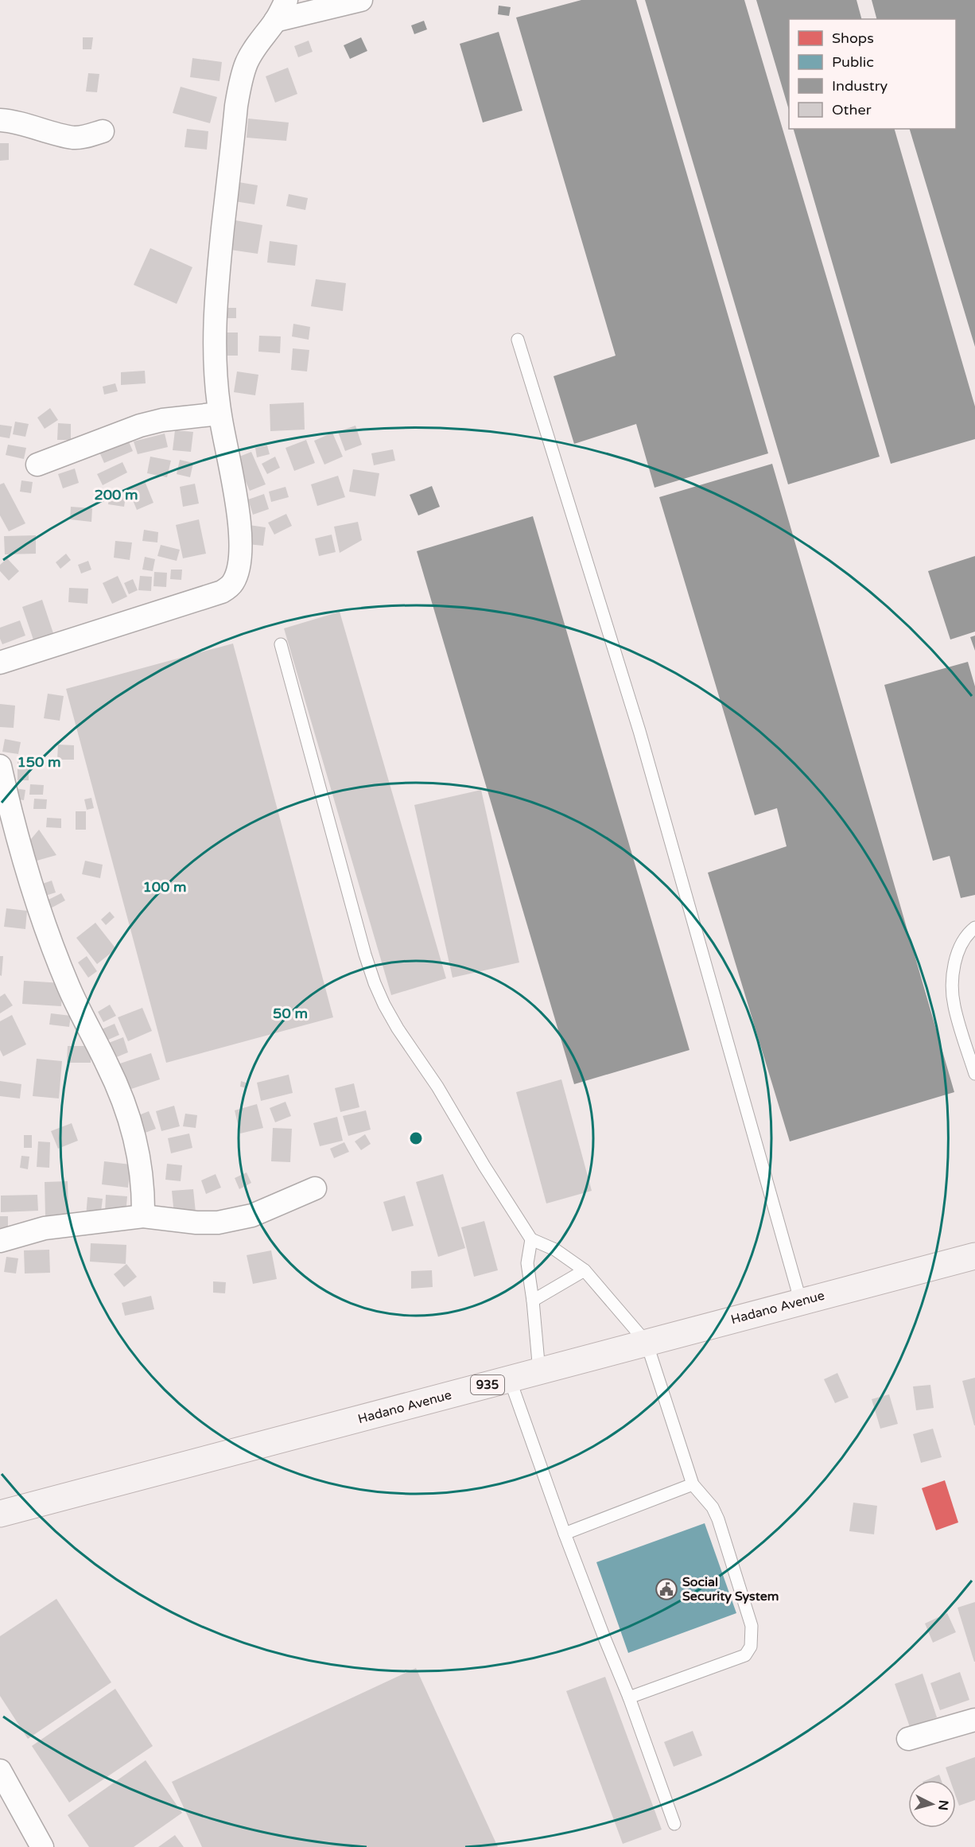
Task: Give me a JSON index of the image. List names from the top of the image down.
{
  "streets": {
    "main road": ["Hadano Avenue", "935"]
  },
  "places": {
    "public building": ["Social Security System"]
  },
  "legend": [
    "Shops",
    "Public",
    "Industry",
    "Other"
  ],
  "north": "right",
  "rings": [
    "200 m",
    "150 m",
    "100 m",
    "50 m"
  ]
}
